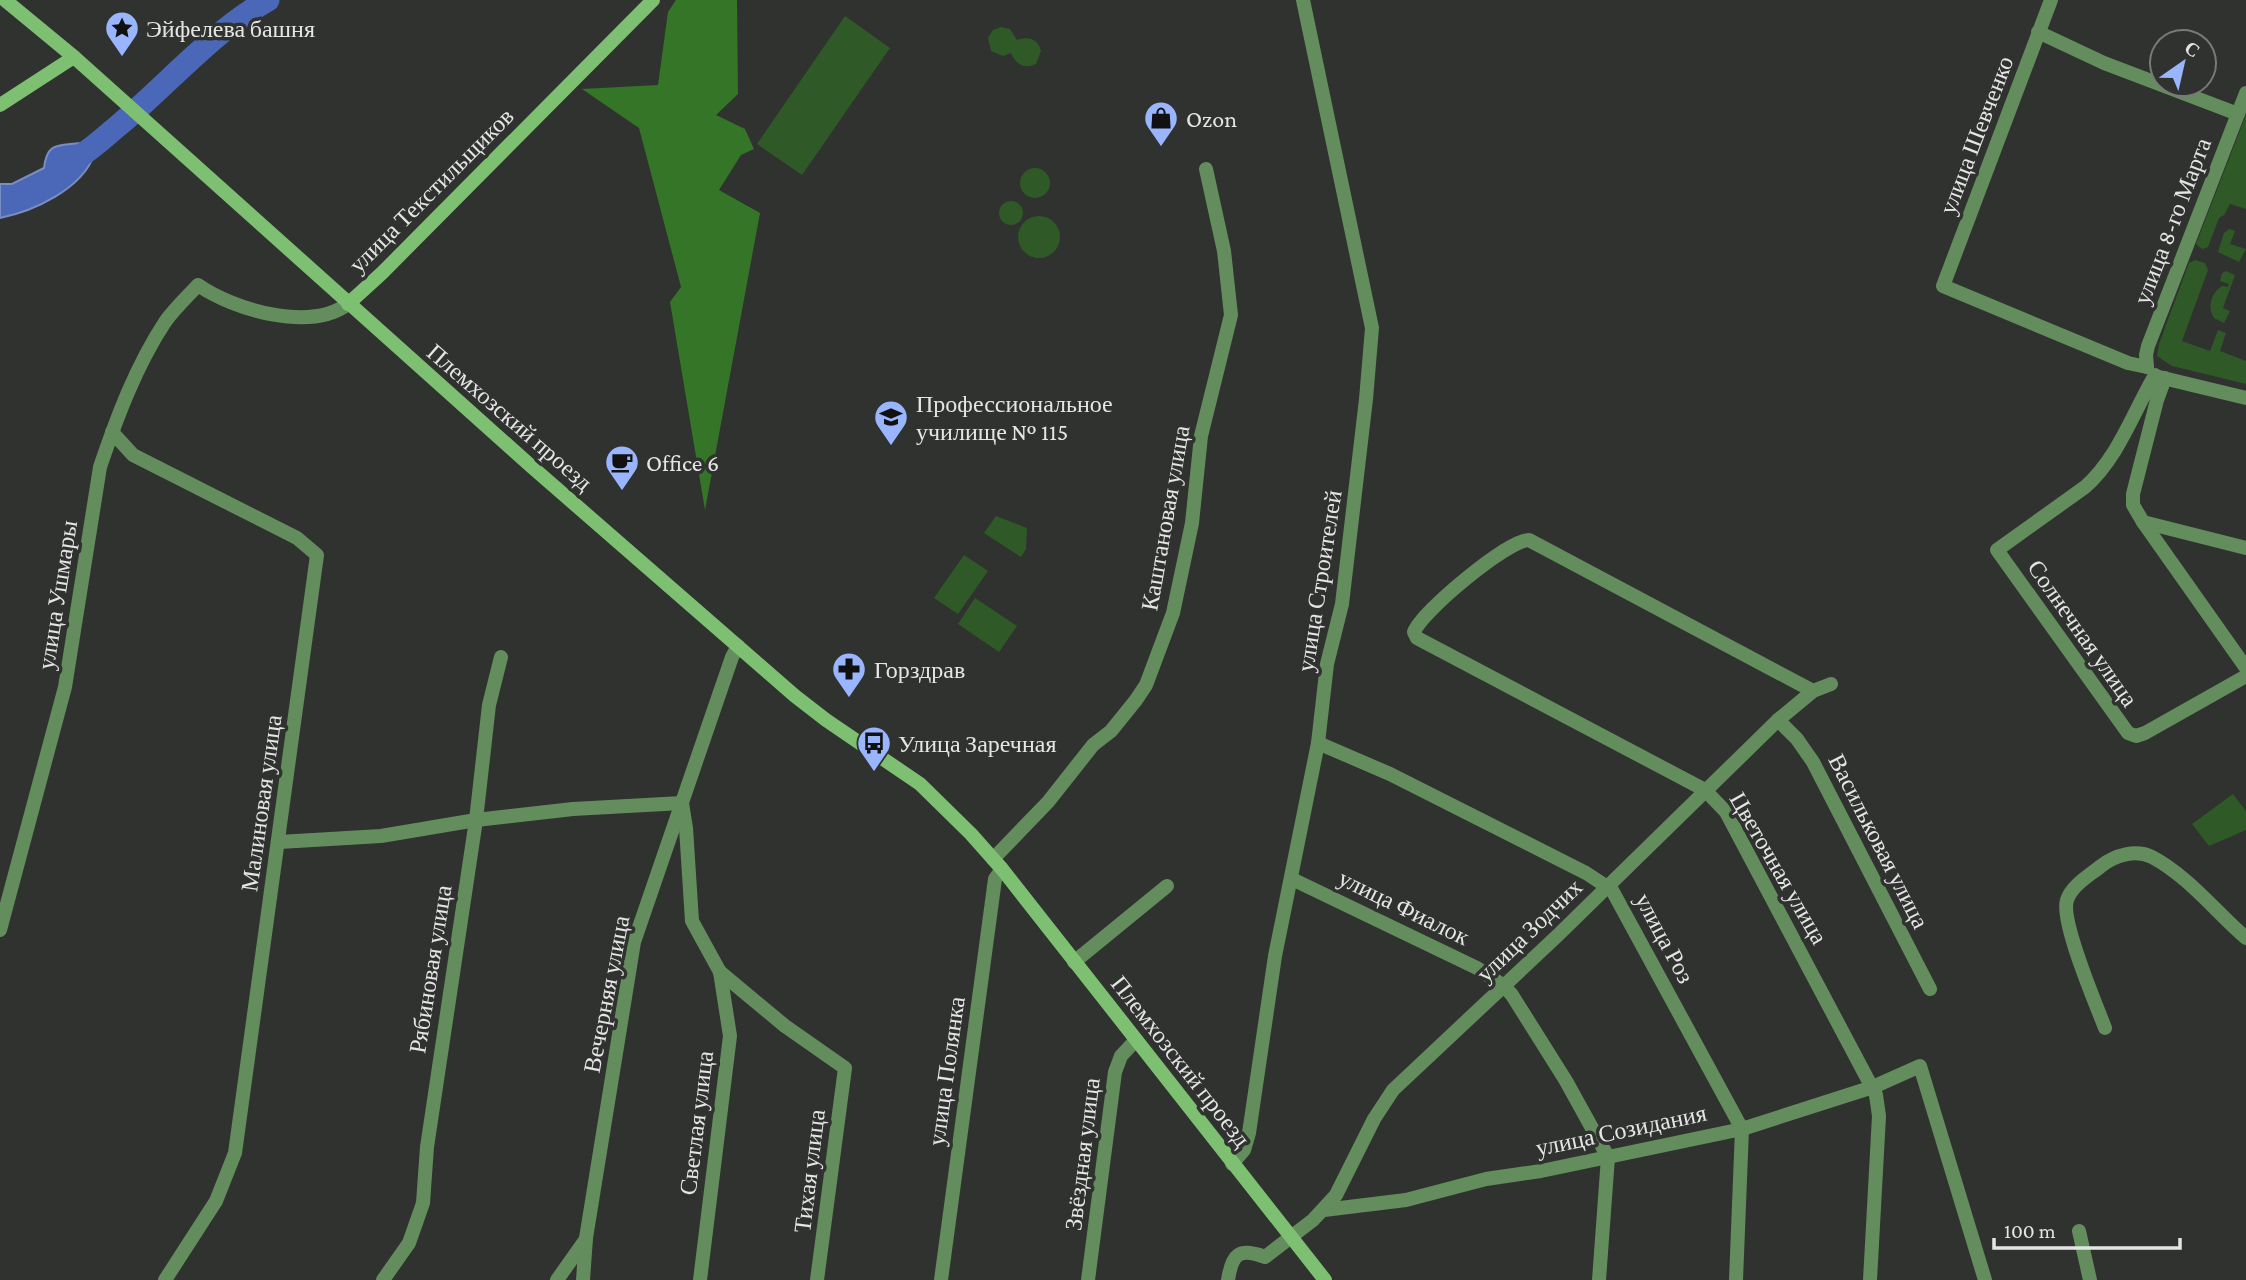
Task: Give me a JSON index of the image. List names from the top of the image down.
{
  "streets": {
    "main road": ["улица Текстильщиков", "Племхозский проезд"],
    "street": [
      "улица Шевченко",
      "улица 8-го Марта",
      "Каштановая улица",
      "улица Строителей",
      "улица Ушмары",
      "Солнечная улица",
      "Малиновая улица",
      "Васильковая улица",
      "Цветочная улица",
      "улица Фиалок",
      "улица Зодчих",
      "улица Роз",
      "Рябиновая улица",
      "Вечерняя улица",
      "улица Полянка",
      "Светлая улица",
      "улица Созидания",
      "Звёздная улица",
      "Тихая улица"
    ]
  },
  "crossings": [
    ["улица Шевченко", "улица 8-го Марта"],
    ["улица Шевченко", "Солнечная улица"],
    ["улица Текстильщиков", "Племхозский проезд"],
    ["улица Текстильщиков", "улица Ушмары"],
    ["улица 8-го Марта", "Солнечная улица"],
    ["Племхозский проезд", "Каштановая улица"],
    ["Племхозский проезд", "улица Строителей"],
    ["Племхозский проезд", "улица Ушмары"],
    ["Племхозский проезд", "улица Зодчих"],
    ["Племхозский проезд", "Вечерняя улица"],
    ["Племхозский проезд", "улица Полянка"],
    ["Племхозский проезд", "Звёздная улица"],
    ["Каштановая улица", "улица Полянка"],
    ["улица Строителей", "улица Фиалок"],
    ["улица Строителей", "улица Роз"],
    ["улица Ушмары", "Малиновая улица"],
    ["Васильковая улица", "улица Зодчих"],
    ["Цветочная улица", "улица Зодчих"],
    ["Цветочная улица", "улица Созидания"],
    ["улица Фиалок", "улица Зодчих"],
    ["улица Фиалок", "улица Созидания"],
    ["улица Зодчих", "улица Роз"],
    ["улица Зодчих", "улица Созидания"],
    ["улица Роз", "улица Созидания"],
    ["Светлая улица", "Тихая улица"]
  ],
  "places": {
    "place": ["Эйфелева башня"],
    "shop": ["Ozon"],
    "school or university": ["Профессиональное училище № 115"],
    "cafe": ["Office 6"],
    "pharmacy": ["Горздрав"],
    "bus stop": ["Улица Заречная"]
  },
  "scale_bar": "100 m",
  "north": "top right"
}
